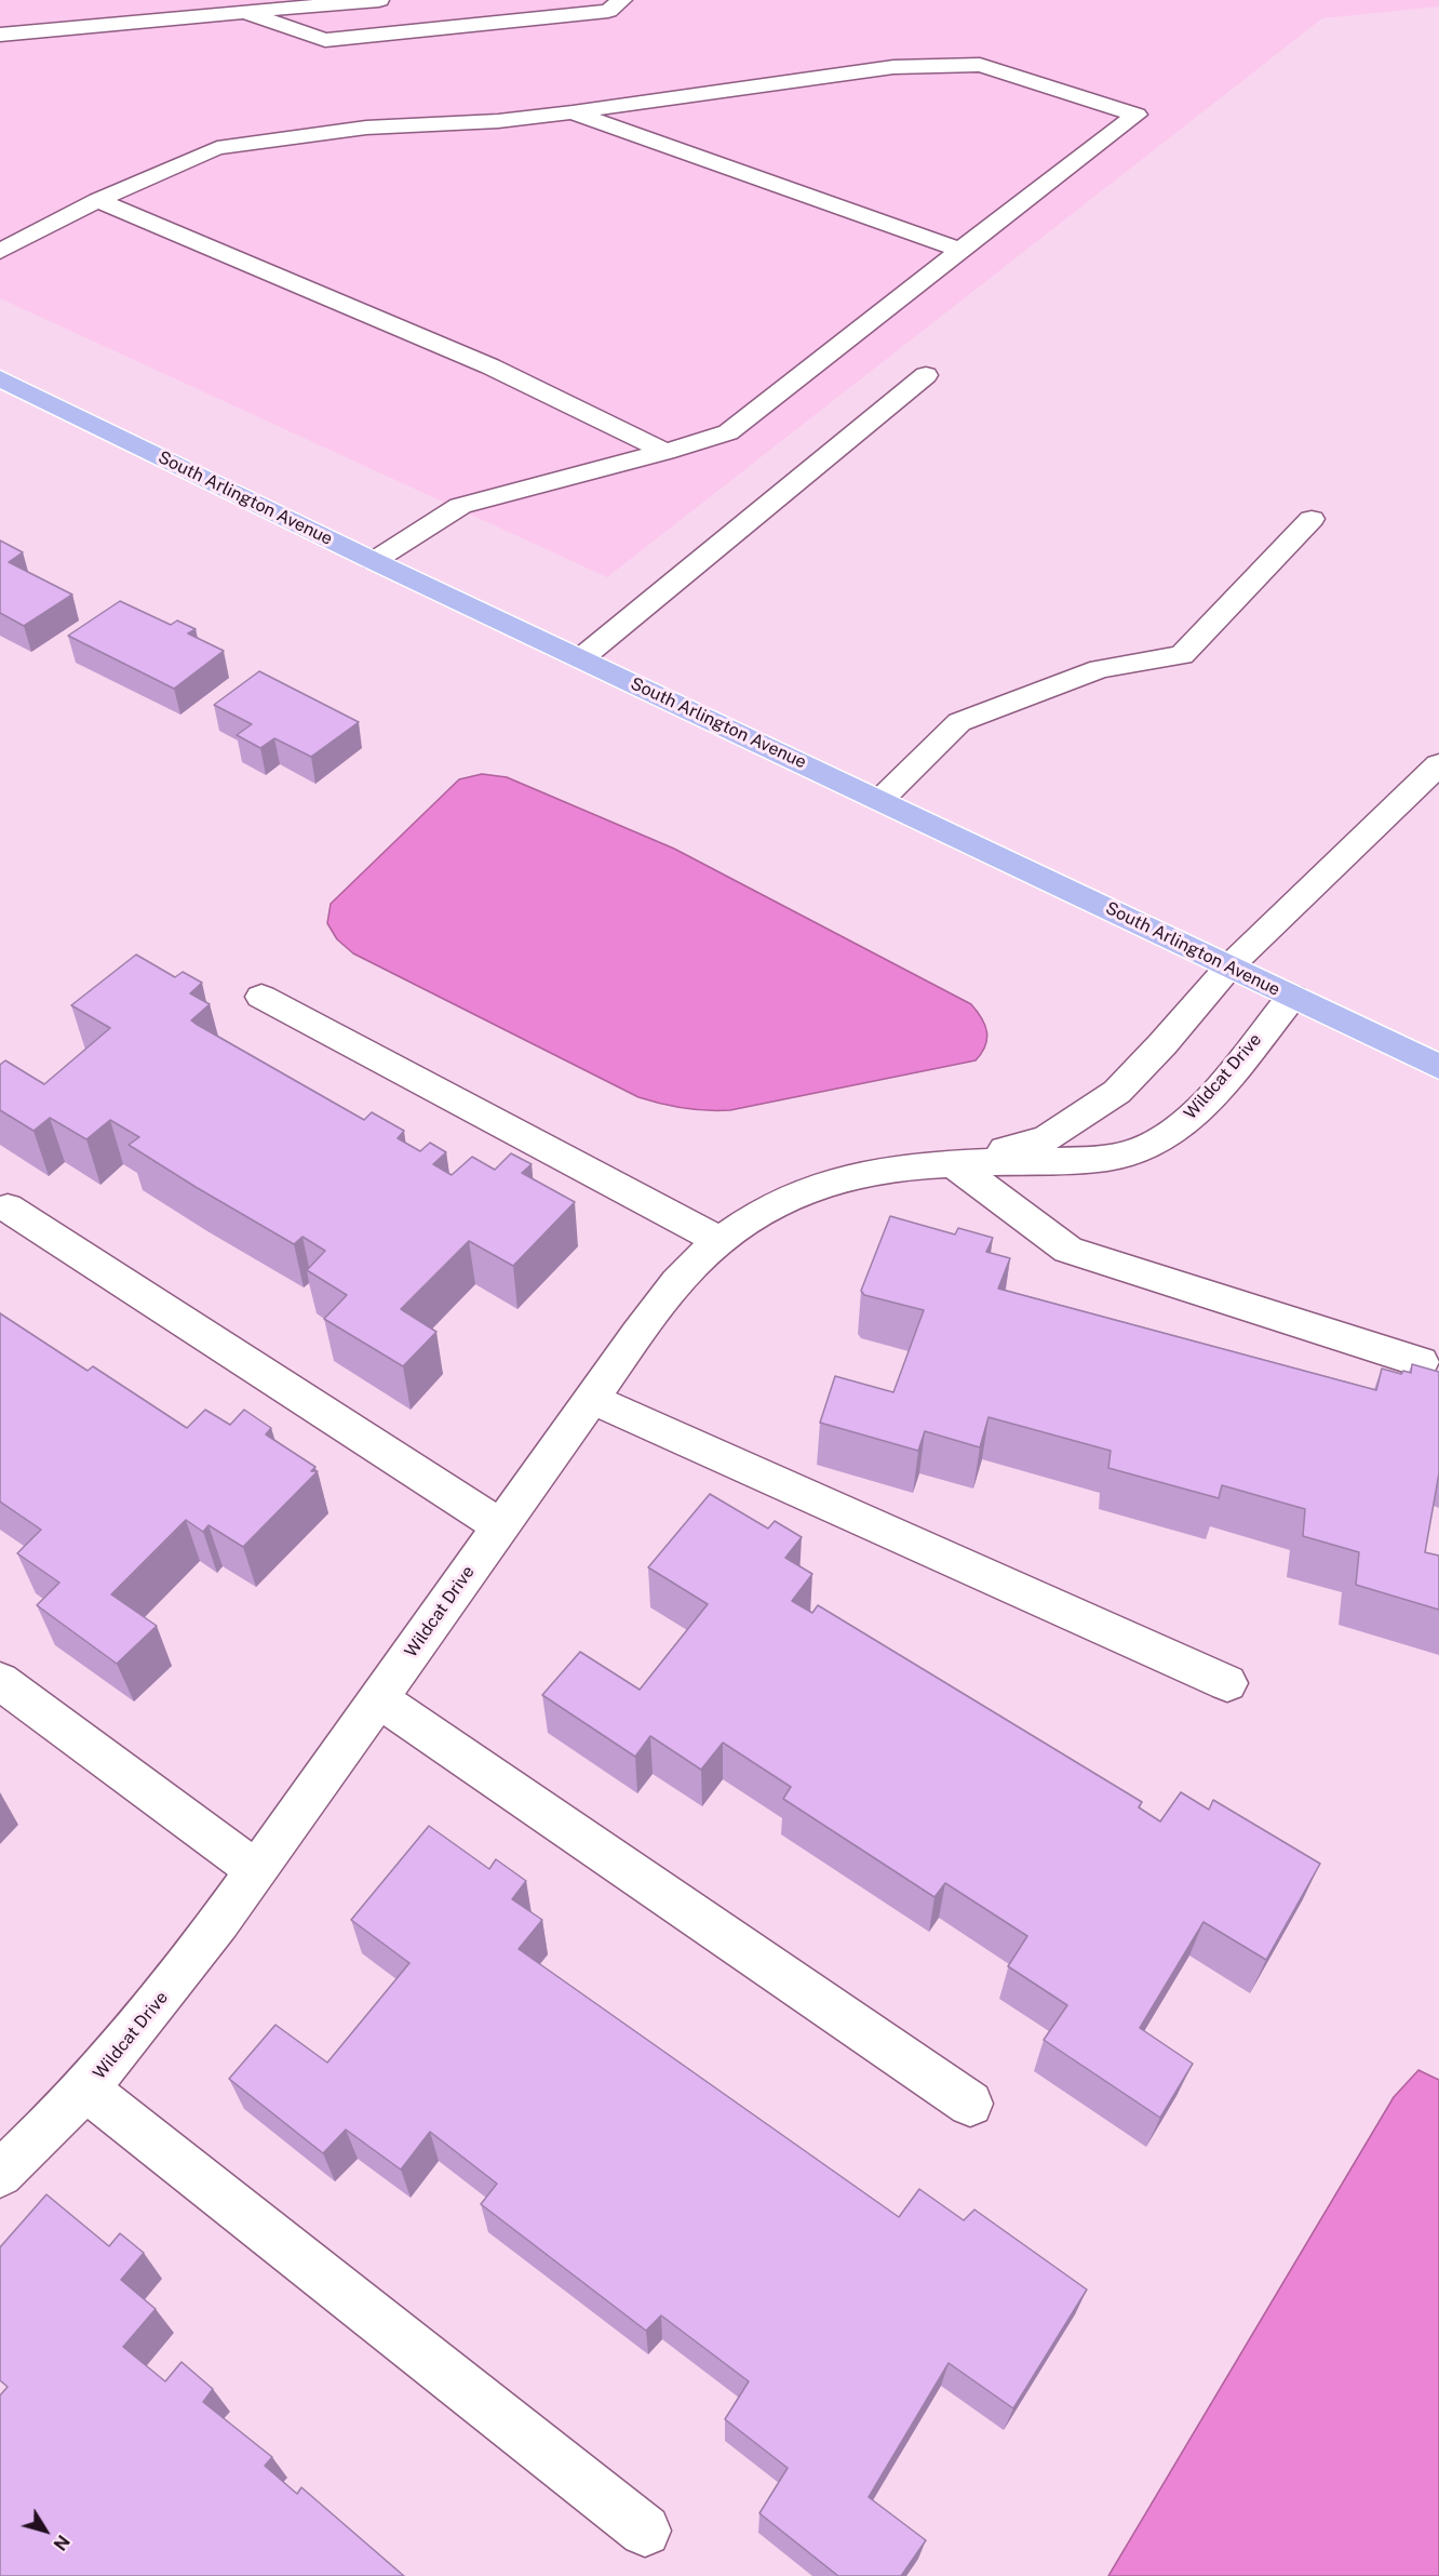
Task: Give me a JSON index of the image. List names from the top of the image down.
{
  "streets": {
    "main road": ["South Arlington Avenue"],
    "street": ["Wildcat Drive"]
  },
  "crossings": [
    ["South Arlington Avenue", "Wildcat Drive"]
  ],
  "north": "bottom right"
}
